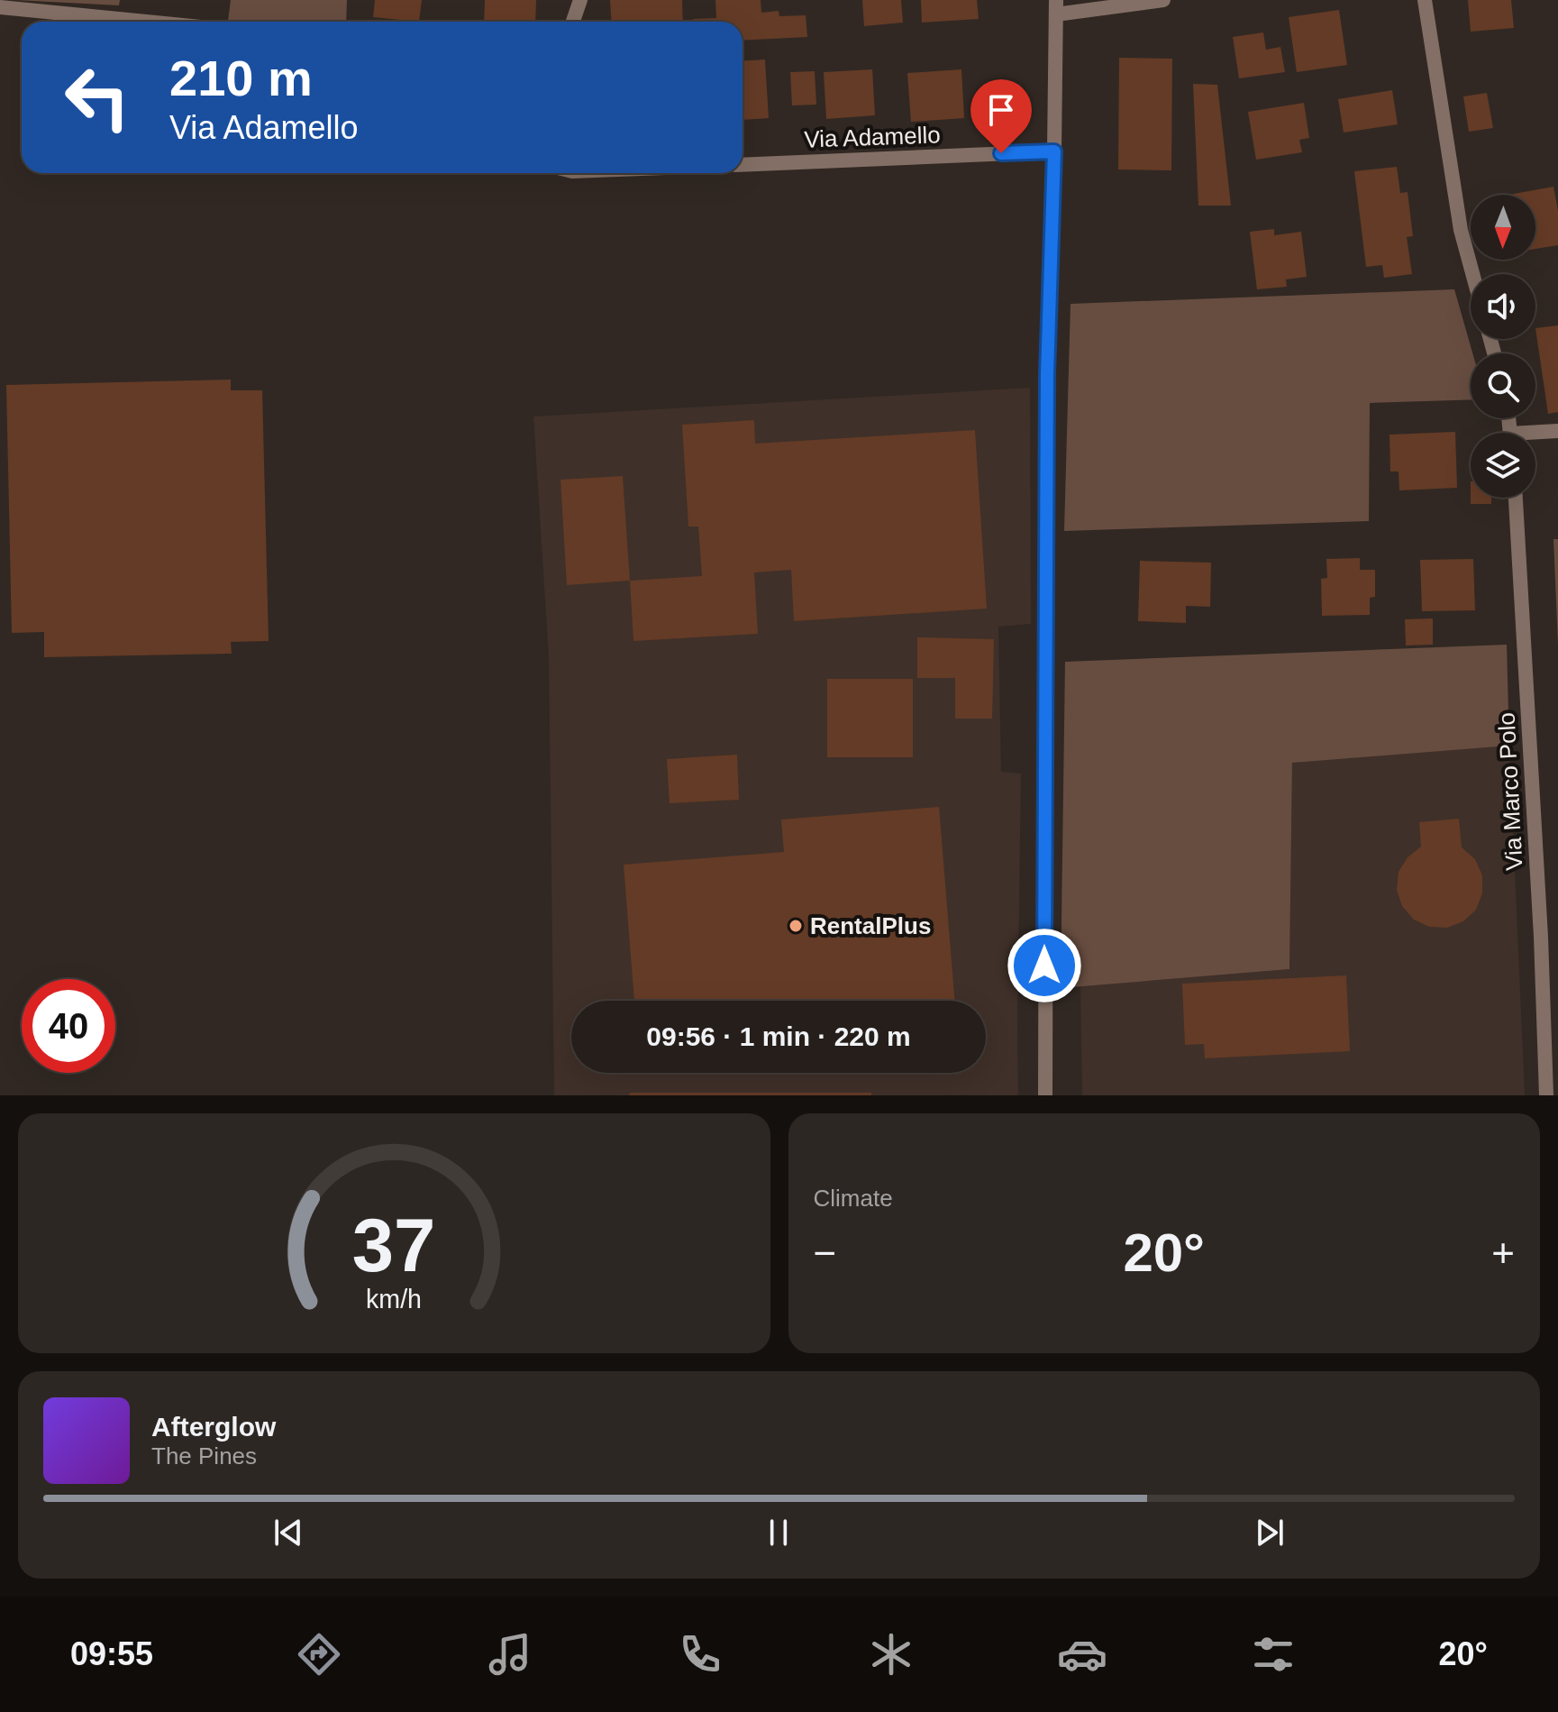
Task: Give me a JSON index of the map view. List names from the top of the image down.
{
  "streets": {
    "street": ["Via Adamello", "Via Marco Polo"]
  },
  "places": ["RentalPlus"],
  "north": "bottom",
  "page": {
    "turn": ["210 m", "Via Adamello"],
    "limit": "40",
    "trip": "09:56 · 1 min · 220 m",
    "tile": "Climate",
    "heat": ["−", "20°", "+"],
    "song": ["Afterglow", "The Pines"],
    "tabs": ["09:55", "20°"],
    "gauge": ["37", "km/h"]
  }
}
